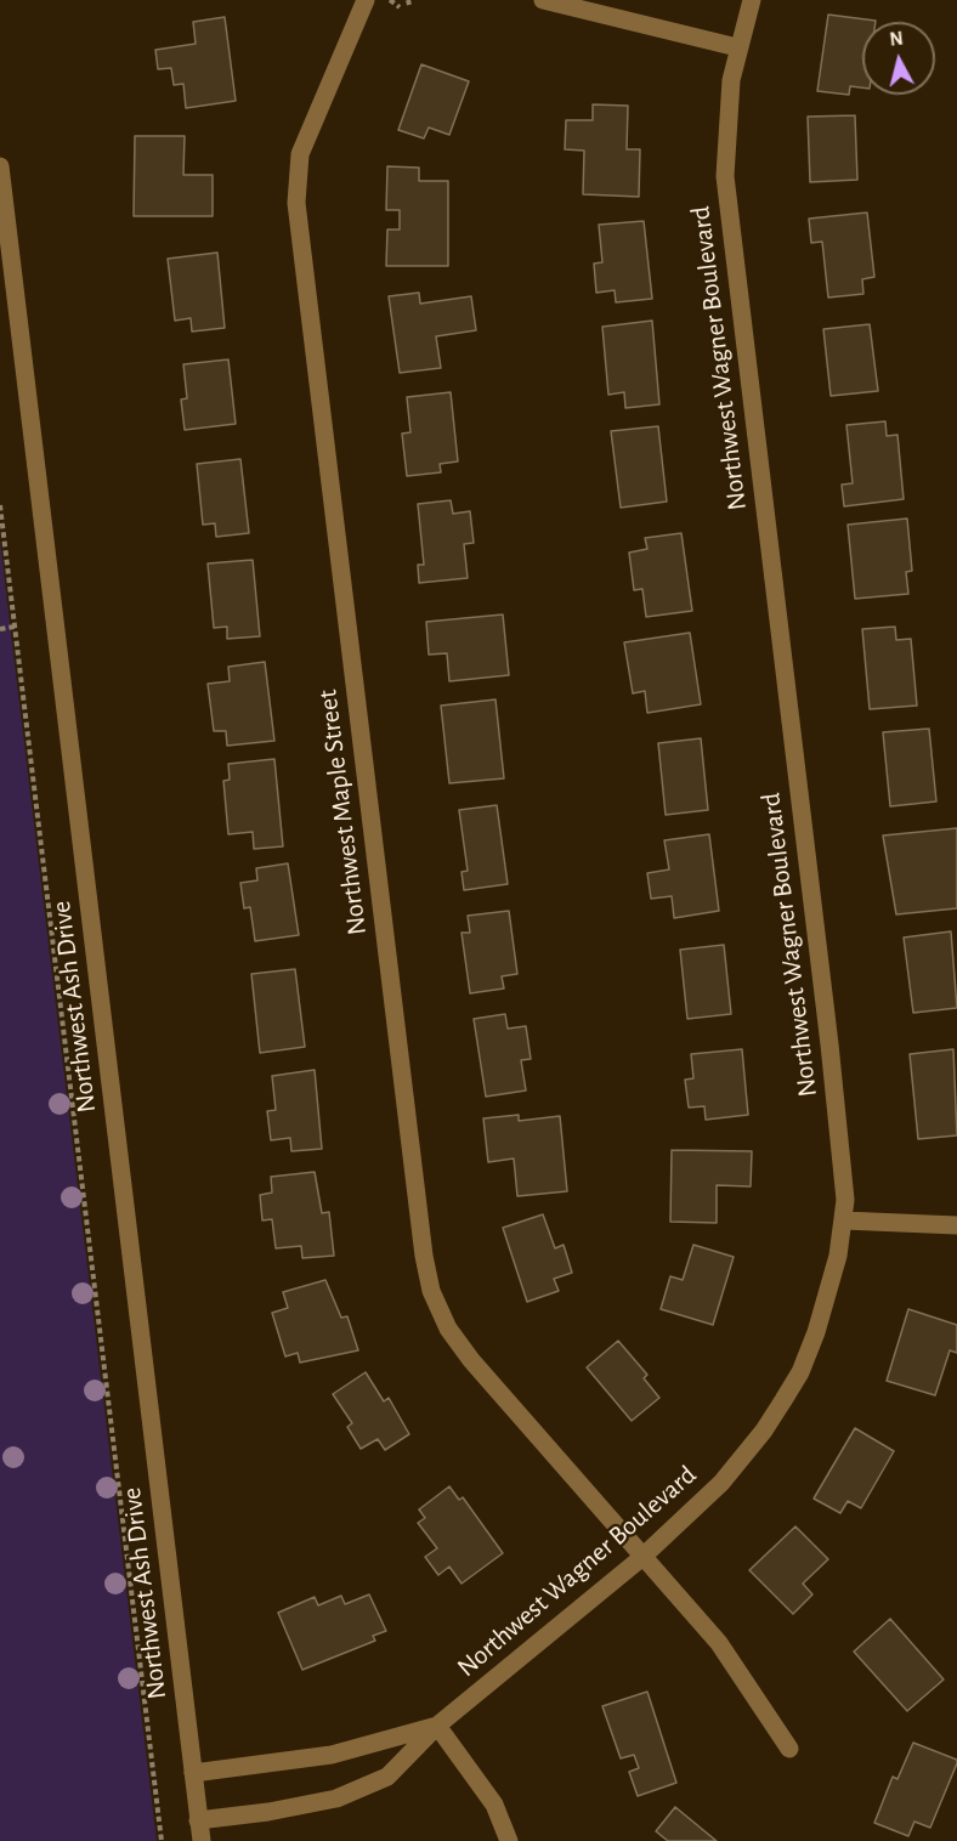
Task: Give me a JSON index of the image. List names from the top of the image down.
{
  "streets": {
    "street": ["Northwest Wagner Boulevard", "Northwest Maple Street", "Northwest Ash Drive"]
  },
  "crossings": [
    ["Northwest Wagner Boulevard", "Northwest Maple Street"],
    ["Northwest Wagner Boulevard", "Northwest Ash Drive"]
  ],
  "north": "top"
}
